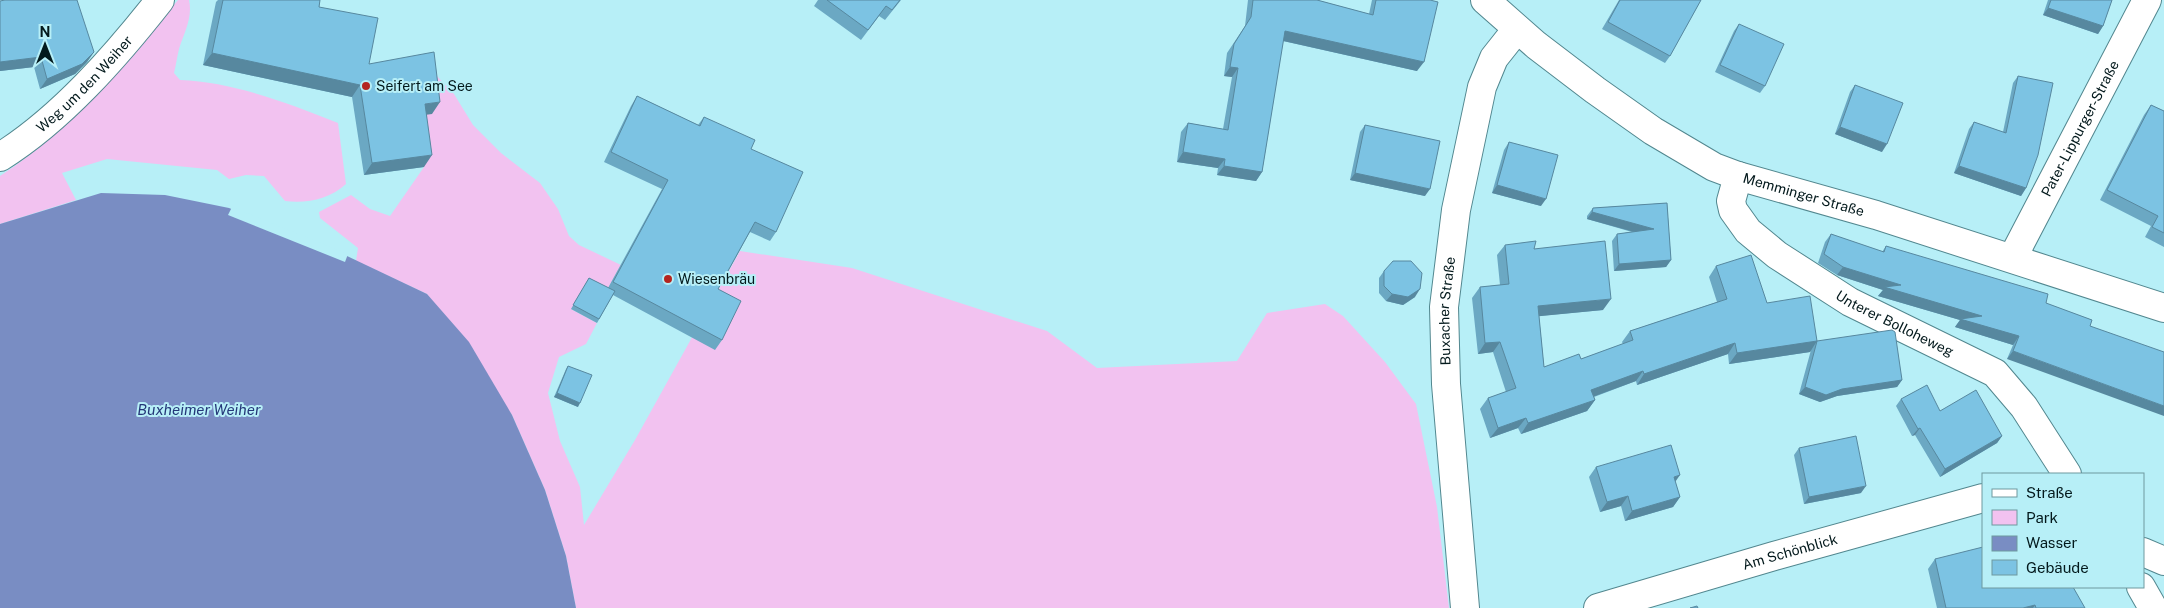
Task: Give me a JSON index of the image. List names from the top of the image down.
{
  "streets": {
    "street": [
      "Weg um den Weiher",
      "Pater-Lippurger-Straße",
      "Memminger Straße",
      "Buxacher Straße",
      "Unterer Bolloheweg",
      "Am Schönblick"
    ]
  },
  "crossings": [
    ["Pater-Lippurger-Straße", "Memminger Straße"],
    ["Memminger Straße", "Buxacher Straße"],
    ["Memminger Straße", "Unterer Bolloheweg"]
  ],
  "water": ["Buxheimer Weiher"],
  "places": ["Seifert am See", "Wiesenbräu"],
  "legend": [
    "Straße",
    "Park",
    "Wasser",
    "Gebäude"
  ],
  "north": "top"
}
